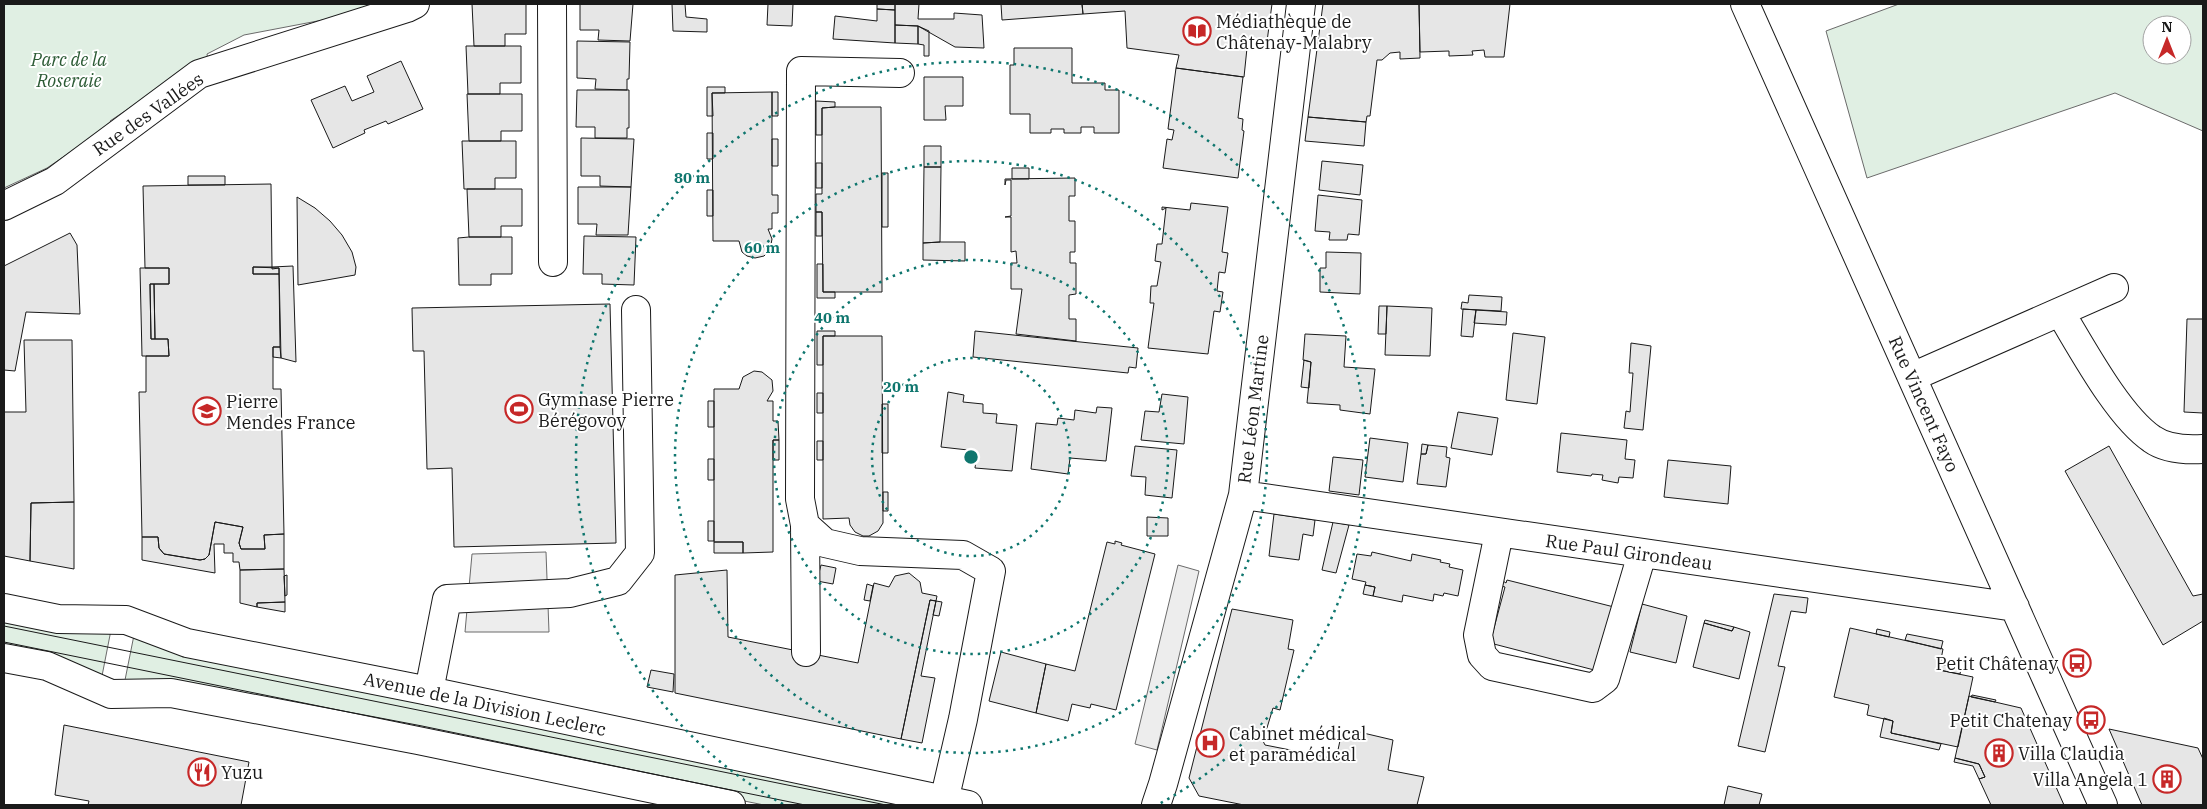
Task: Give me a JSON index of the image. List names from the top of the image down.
{
  "streets": {
    "street": [
      "Rue des Vallées",
      "Rue Vincent Fayo",
      "Rue Léon Martine",
      "Rue Paul Girondeau",
      "Avenue de la Division Leclerc"
    ]
  },
  "crossings": [
    ["Rue Vincent Fayo", "Rue Paul Girondeau"],
    ["Rue Léon Martine", "Rue Paul Girondeau"]
  ],
  "parks": ["Parc de la Roseraie"],
  "places": {
    "library": ["Médiathèque de Châtenay-Malabry"],
    "sports": ["Gymnase Pierre Bérégovoy"],
    "school or university": ["Pierre Mendes France"],
    "bus stop": ["Petit Châtenay", "Petit Chatenay"],
    "hospital": ["Cabinet médical et paramédical"],
    "building": ["Villa Claudia", "Villa Angela 1"],
    "restaurant": ["Yuzu"]
  },
  "north": "top",
  "rings": [
    "80 m",
    "60 m",
    "40 m",
    "20 m"
  ]
}
